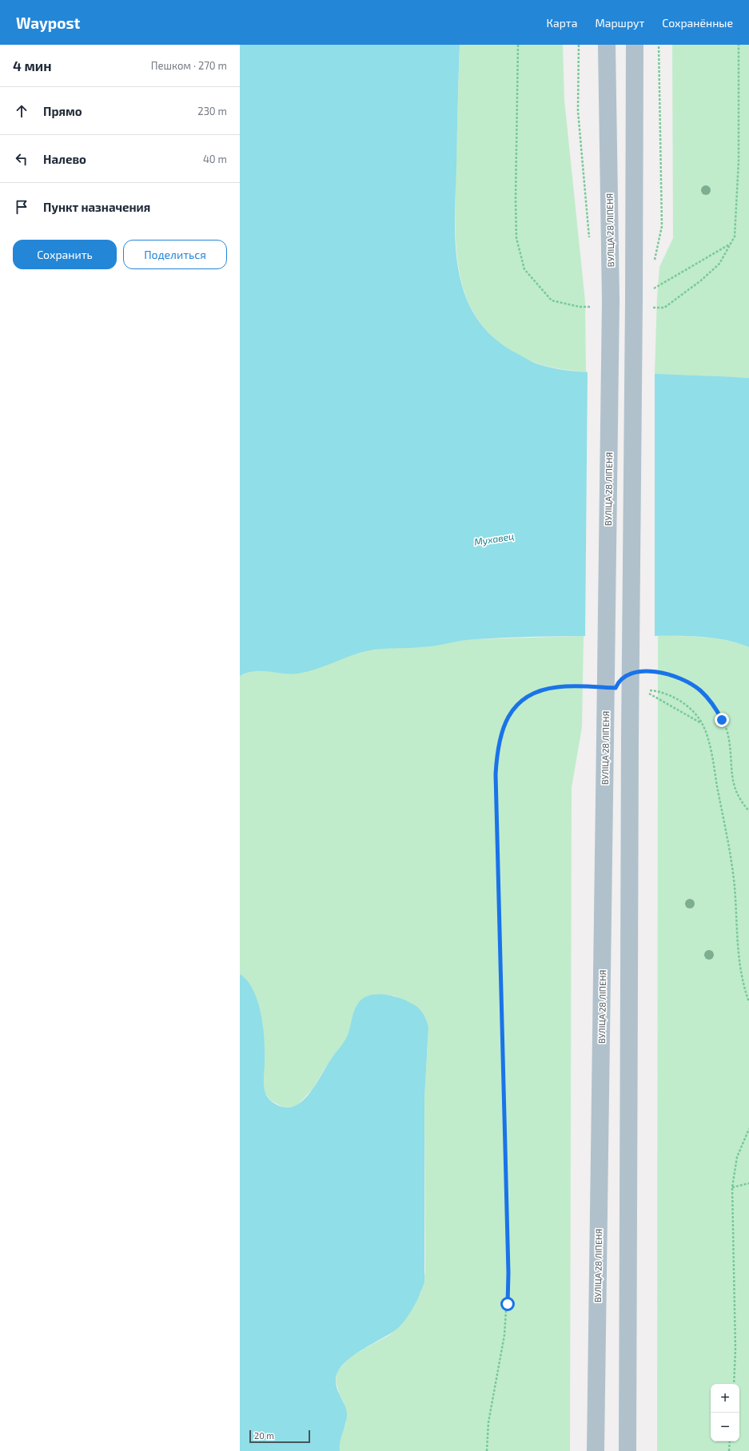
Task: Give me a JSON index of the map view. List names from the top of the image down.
{
  "streets": {
    "main road": ["ВУЛІЦА 28 ЛІПЕНЯ"]
  },
  "water": ["Мухавец"],
  "scale_bar": "20 m",
  "page": {
    "header": "Waypost",
    "nav": ["Карта", "Маршрут", "Сохранённые"],
    "heading": ["4 мин", "Пешком · 270 m"],
    "list": [
      ["Прямо", "230 m"],
      ["Налево", "40 m"],
      "Пункт назначения"
    ],
    "buttons": ["Сохранить", "Поделиться"],
    "map_buttons": ["+", "−"],
    "scale": "20 m"
  }
}
